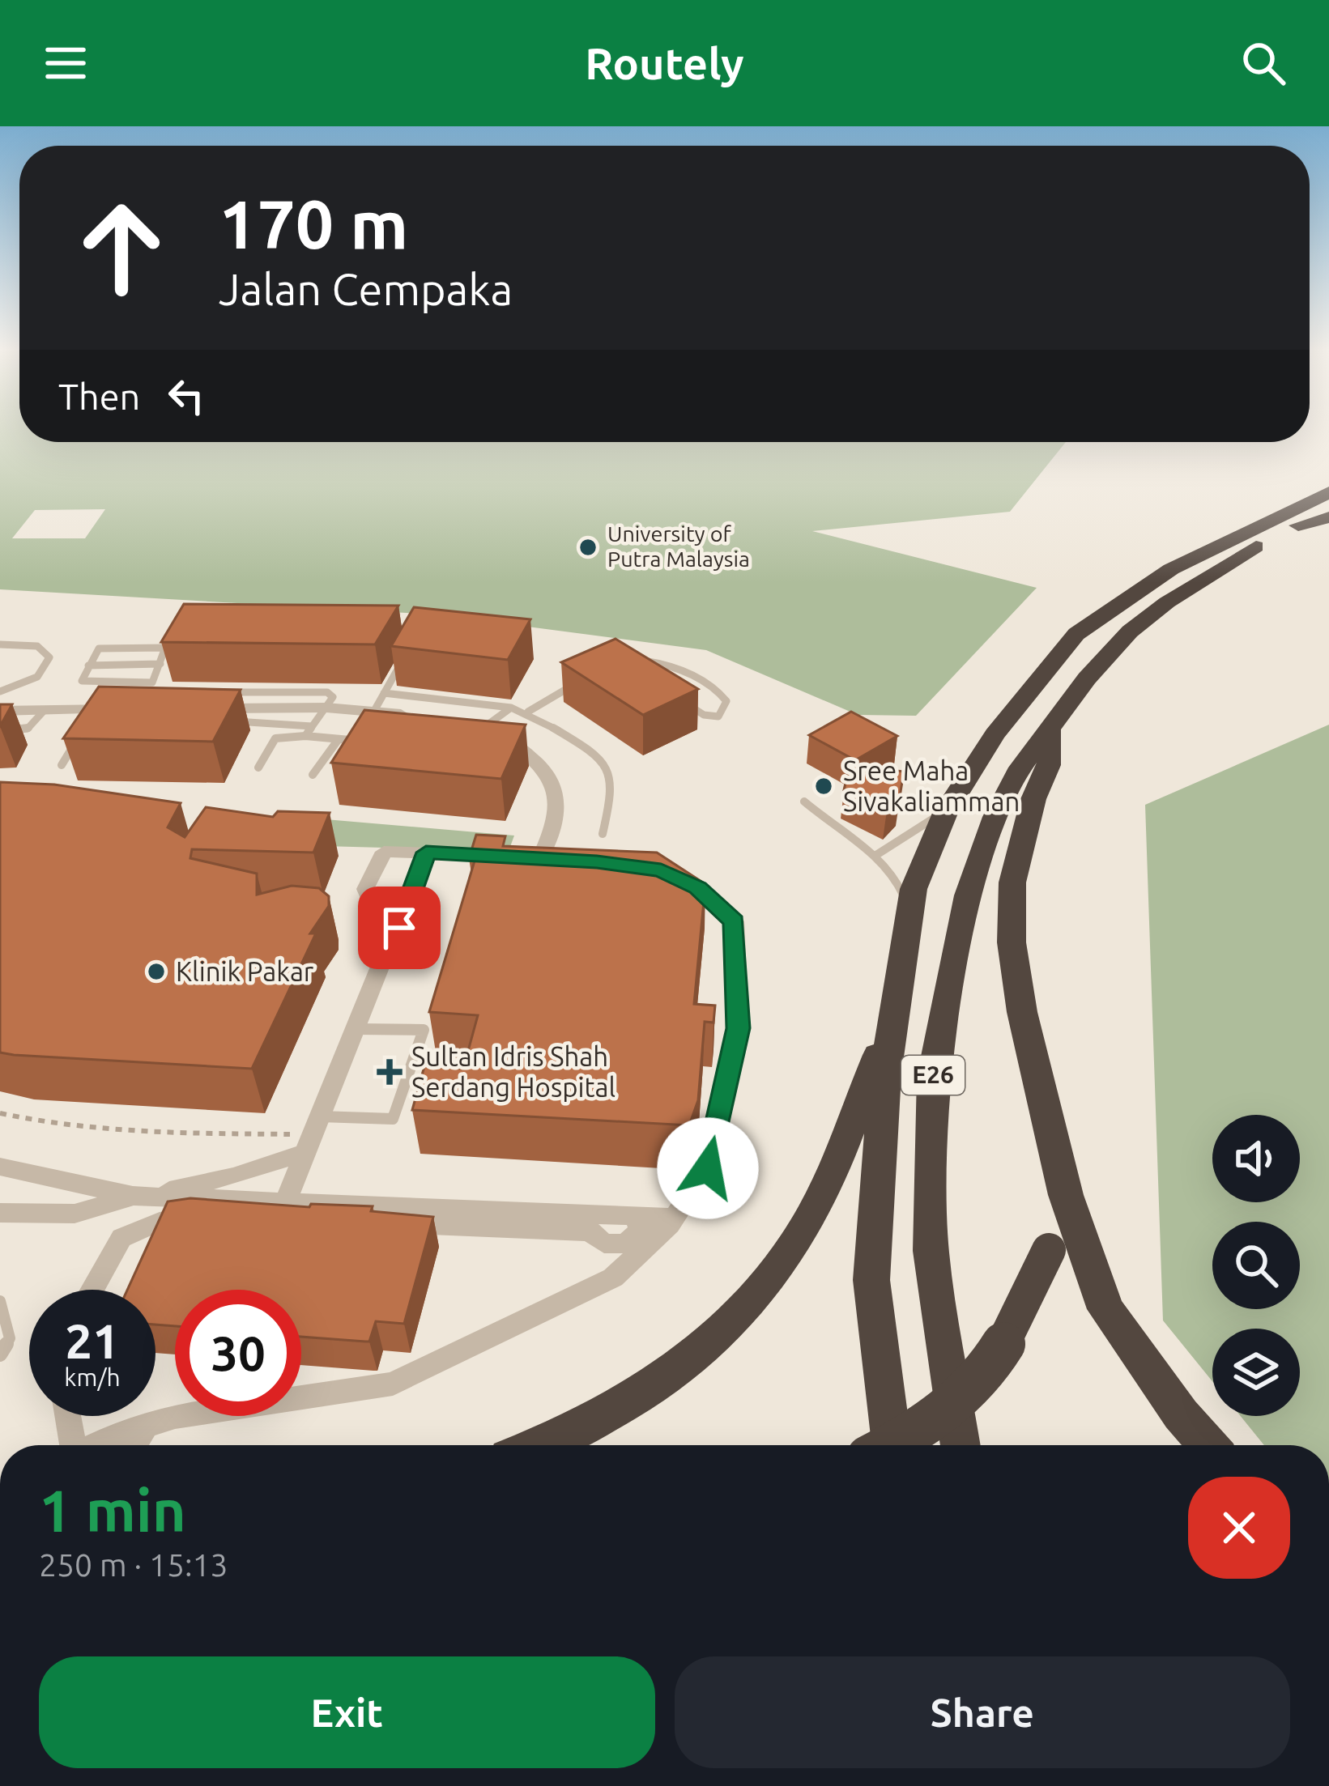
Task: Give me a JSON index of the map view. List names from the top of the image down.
{
  "streets": {
    "highway": ["E26"]
  },
  "places": {
    "other": ["University of Putra Malaysia", "Sree Maha Sivakaliamman", "Klinik Pakar"],
    "health": ["Sultan Idris Shah Serdang Hospital"]
  },
  "page": {
    "header": "Routely",
    "turn": ["170 m", "Jalan Cempaka"],
    "then": "Then",
    "speed": "21 km/h",
    "limit": "30",
    "heading": ["1 min", "250 m · 15:13"],
    "buttons": ["Exit", "Share"]
  }
}
